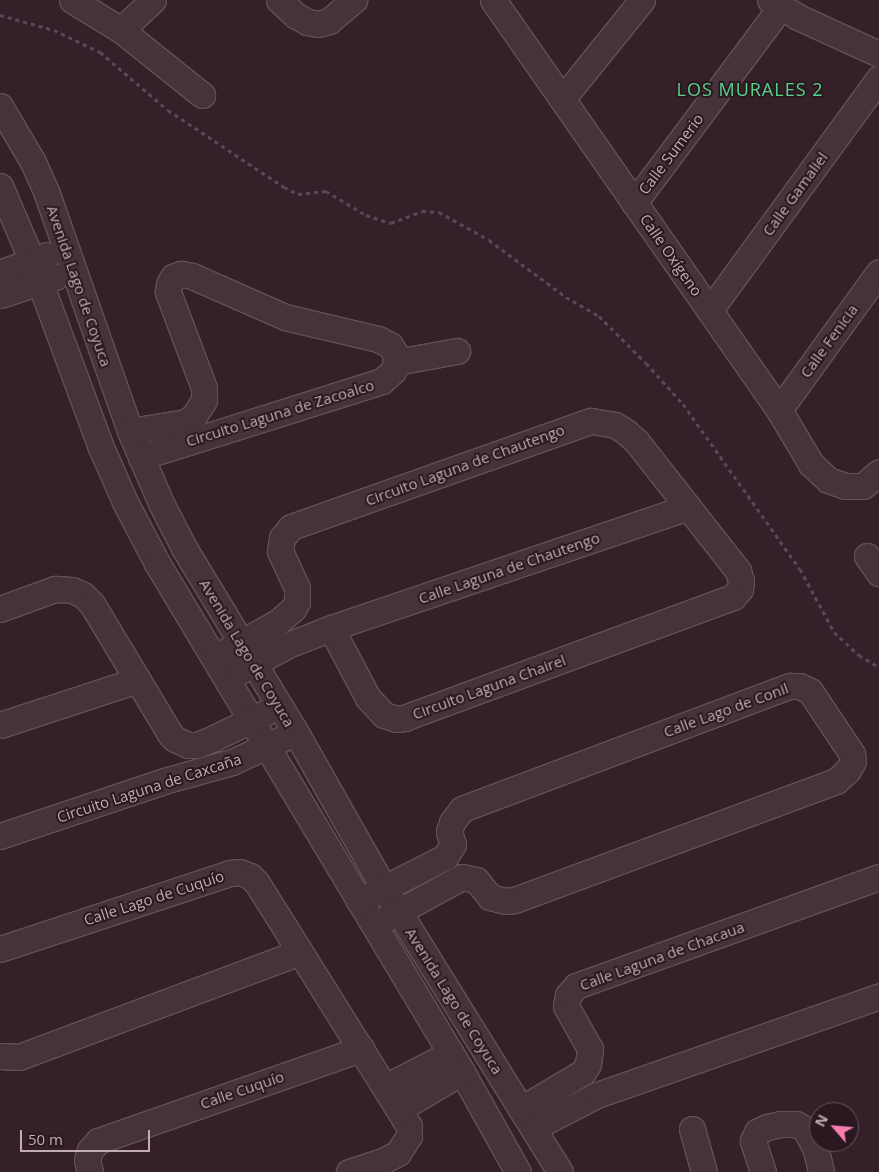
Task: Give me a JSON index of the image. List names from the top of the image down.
{
  "streets": {
    "street": [
      "Calle Sumerio",
      "Calle Gamaliel",
      "Calle Oxígeno",
      "Avenida Lago de Coyuca",
      "Calle Fenicia",
      "Circuito Laguna de Zacoalco",
      "Circuito Laguna de Chautengo",
      "Calle Laguna de Chautengo",
      "Circuito Laguna Chairel",
      "Calle Lago de Conil",
      "Circuito Laguna de Caxcaña",
      "Calle Lago de Cuquío",
      "Calle Laguna de Chacaua",
      "Calle Cuquío"
    ]
  },
  "crossings": [
    ["Calle Sumerio", "Calle Oxígeno"],
    ["Calle Gamaliel", "Calle Oxígeno"],
    ["Calle Oxígeno", "Calle Fenicia"],
    ["Avenida Lago de Coyuca", "Circuito Laguna de Zacoalco"],
    ["Avenida Lago de Coyuca", "Circuito Laguna de Chautengo"],
    ["Avenida Lago de Coyuca", "Calle Lago de Conil"],
    ["Avenida Lago de Coyuca", "Circuito Laguna de Caxcaña"],
    ["Circuito Laguna de Chautengo", "Calle Laguna de Chautengo"],
    ["Circuito Laguna de Chautengo", "Circuito Laguna Chairel"],
    ["Calle Laguna de Chautengo", "Circuito Laguna Chairel"],
    ["Calle Lago de Cuquío", "Calle Cuquío"]
  ],
  "districts": ["LOS MURALES 2"],
  "scale_bar": "50 m",
  "north": "top left"
}
